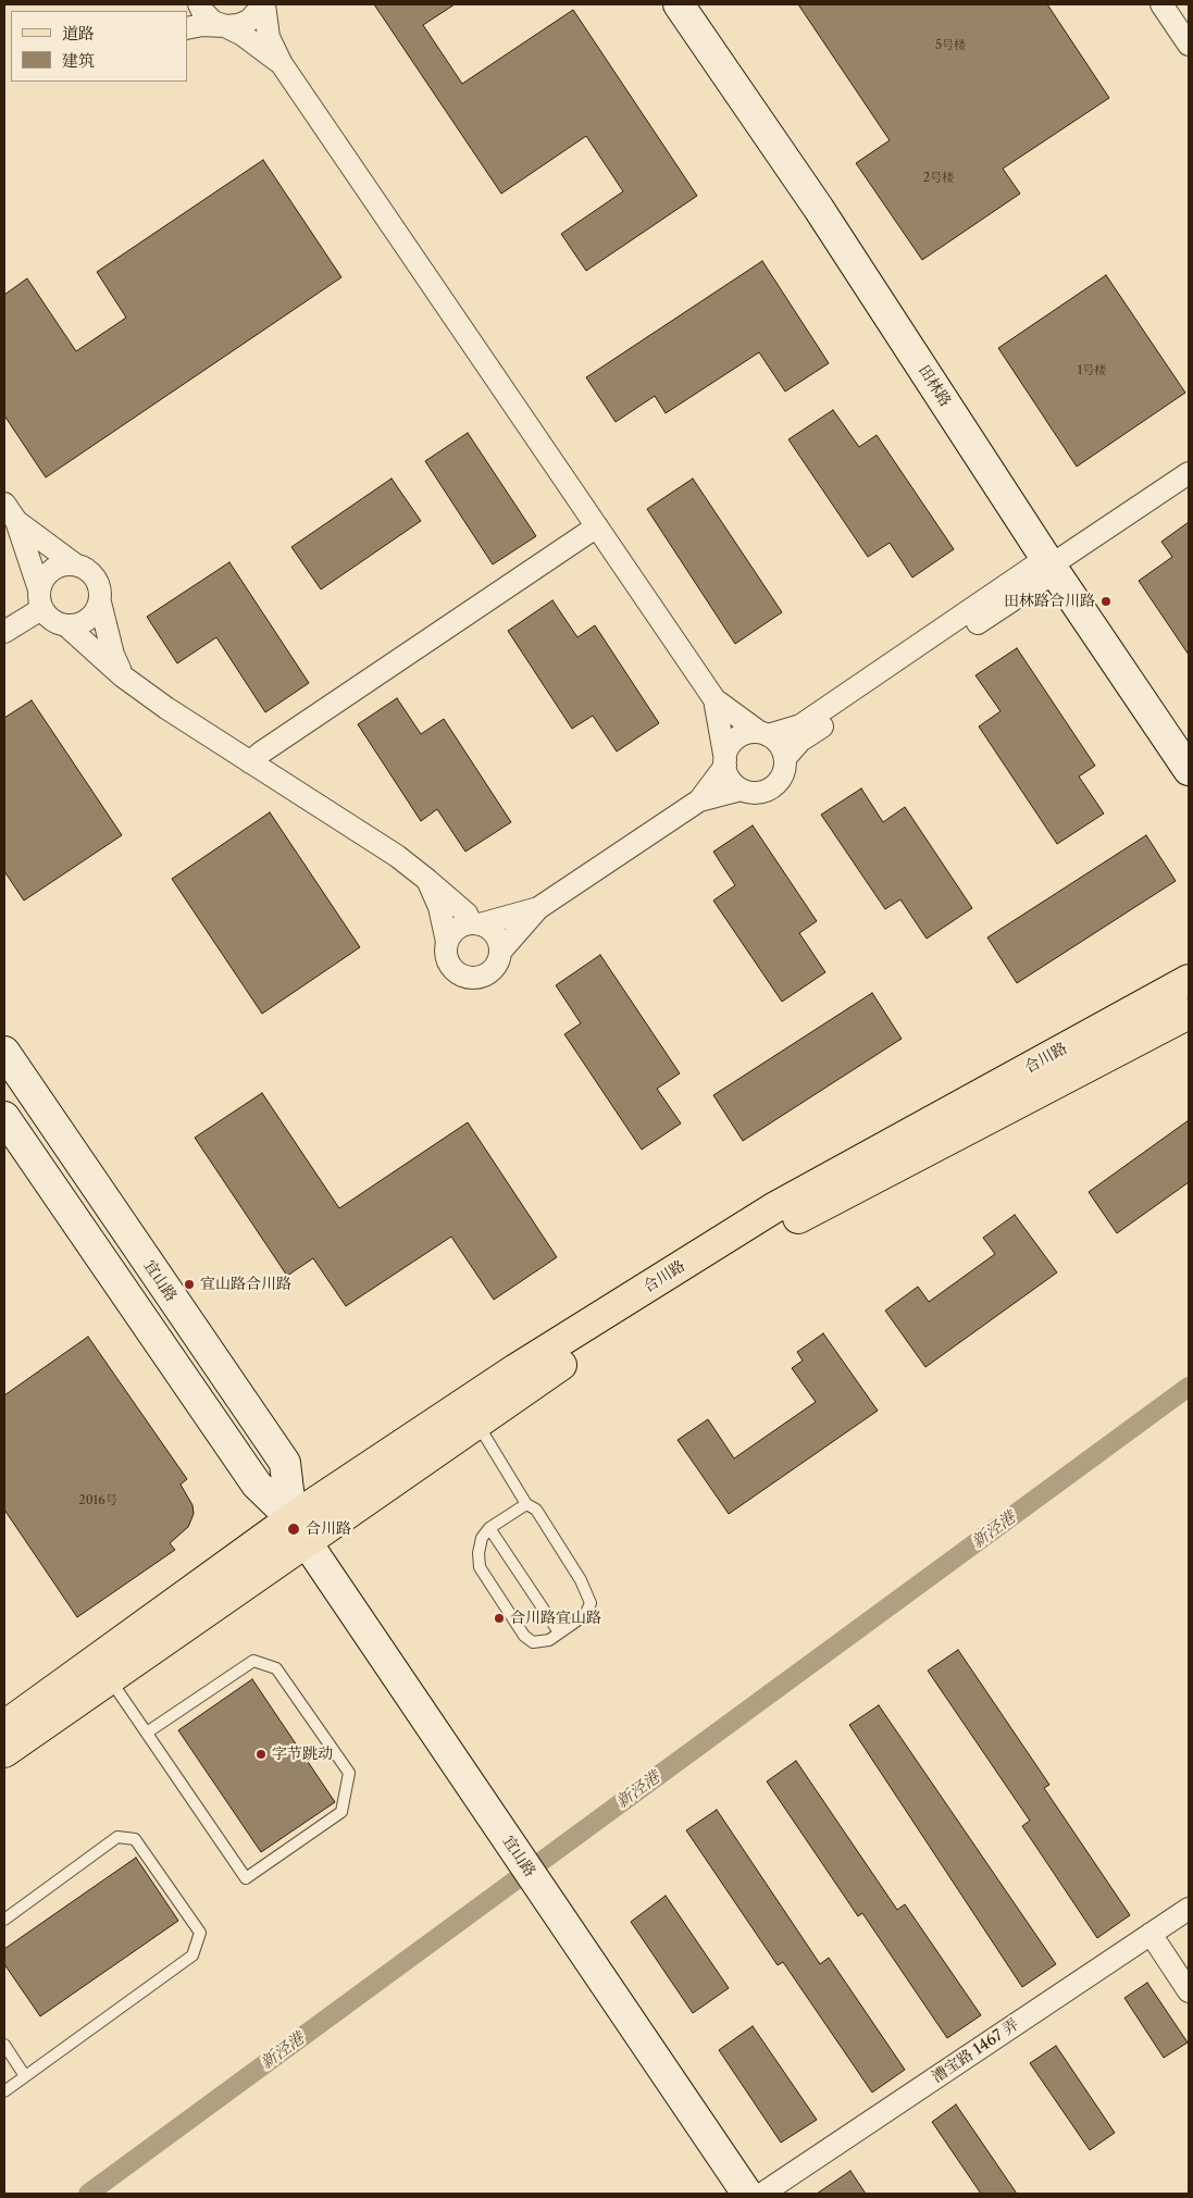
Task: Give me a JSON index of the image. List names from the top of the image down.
{
  "streets": {
    "main road": ["合川路"],
    "street": ["田林路", "宜山路", "漕宝路 1467 弄"]
  },
  "crossings": [
    ["合川路", "宜山路"]
  ],
  "water": ["新泾港"],
  "places": [
    "田林路合川路",
    "宜山路合川路",
    "合川路",
    "合川路宜山路",
    "字节跳动"
  ],
  "house_numbers": [
    "5号楼",
    "2号楼",
    "1号楼",
    "2016号"
  ],
  "legend": ["道路", "建筑"]
}
